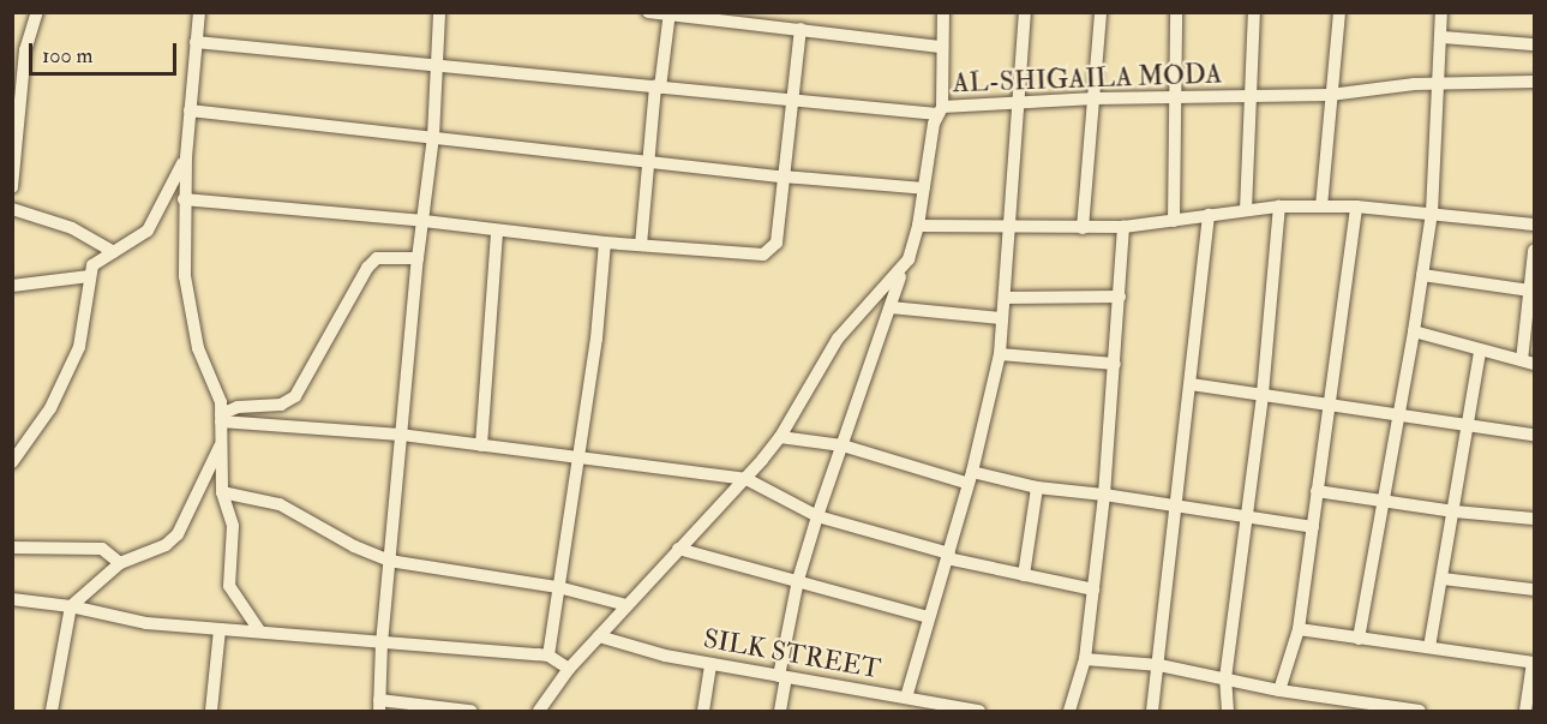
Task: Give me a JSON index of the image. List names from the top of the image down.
{
  "streets": {
    "street": ["AL-SHIGAILA MODA", "SILK STREET"]
  },
  "crossings": [
    ["AL-SHIGAILA MODA", "SILK STREET"]
  ],
  "scale_bar": "100 m"
}
